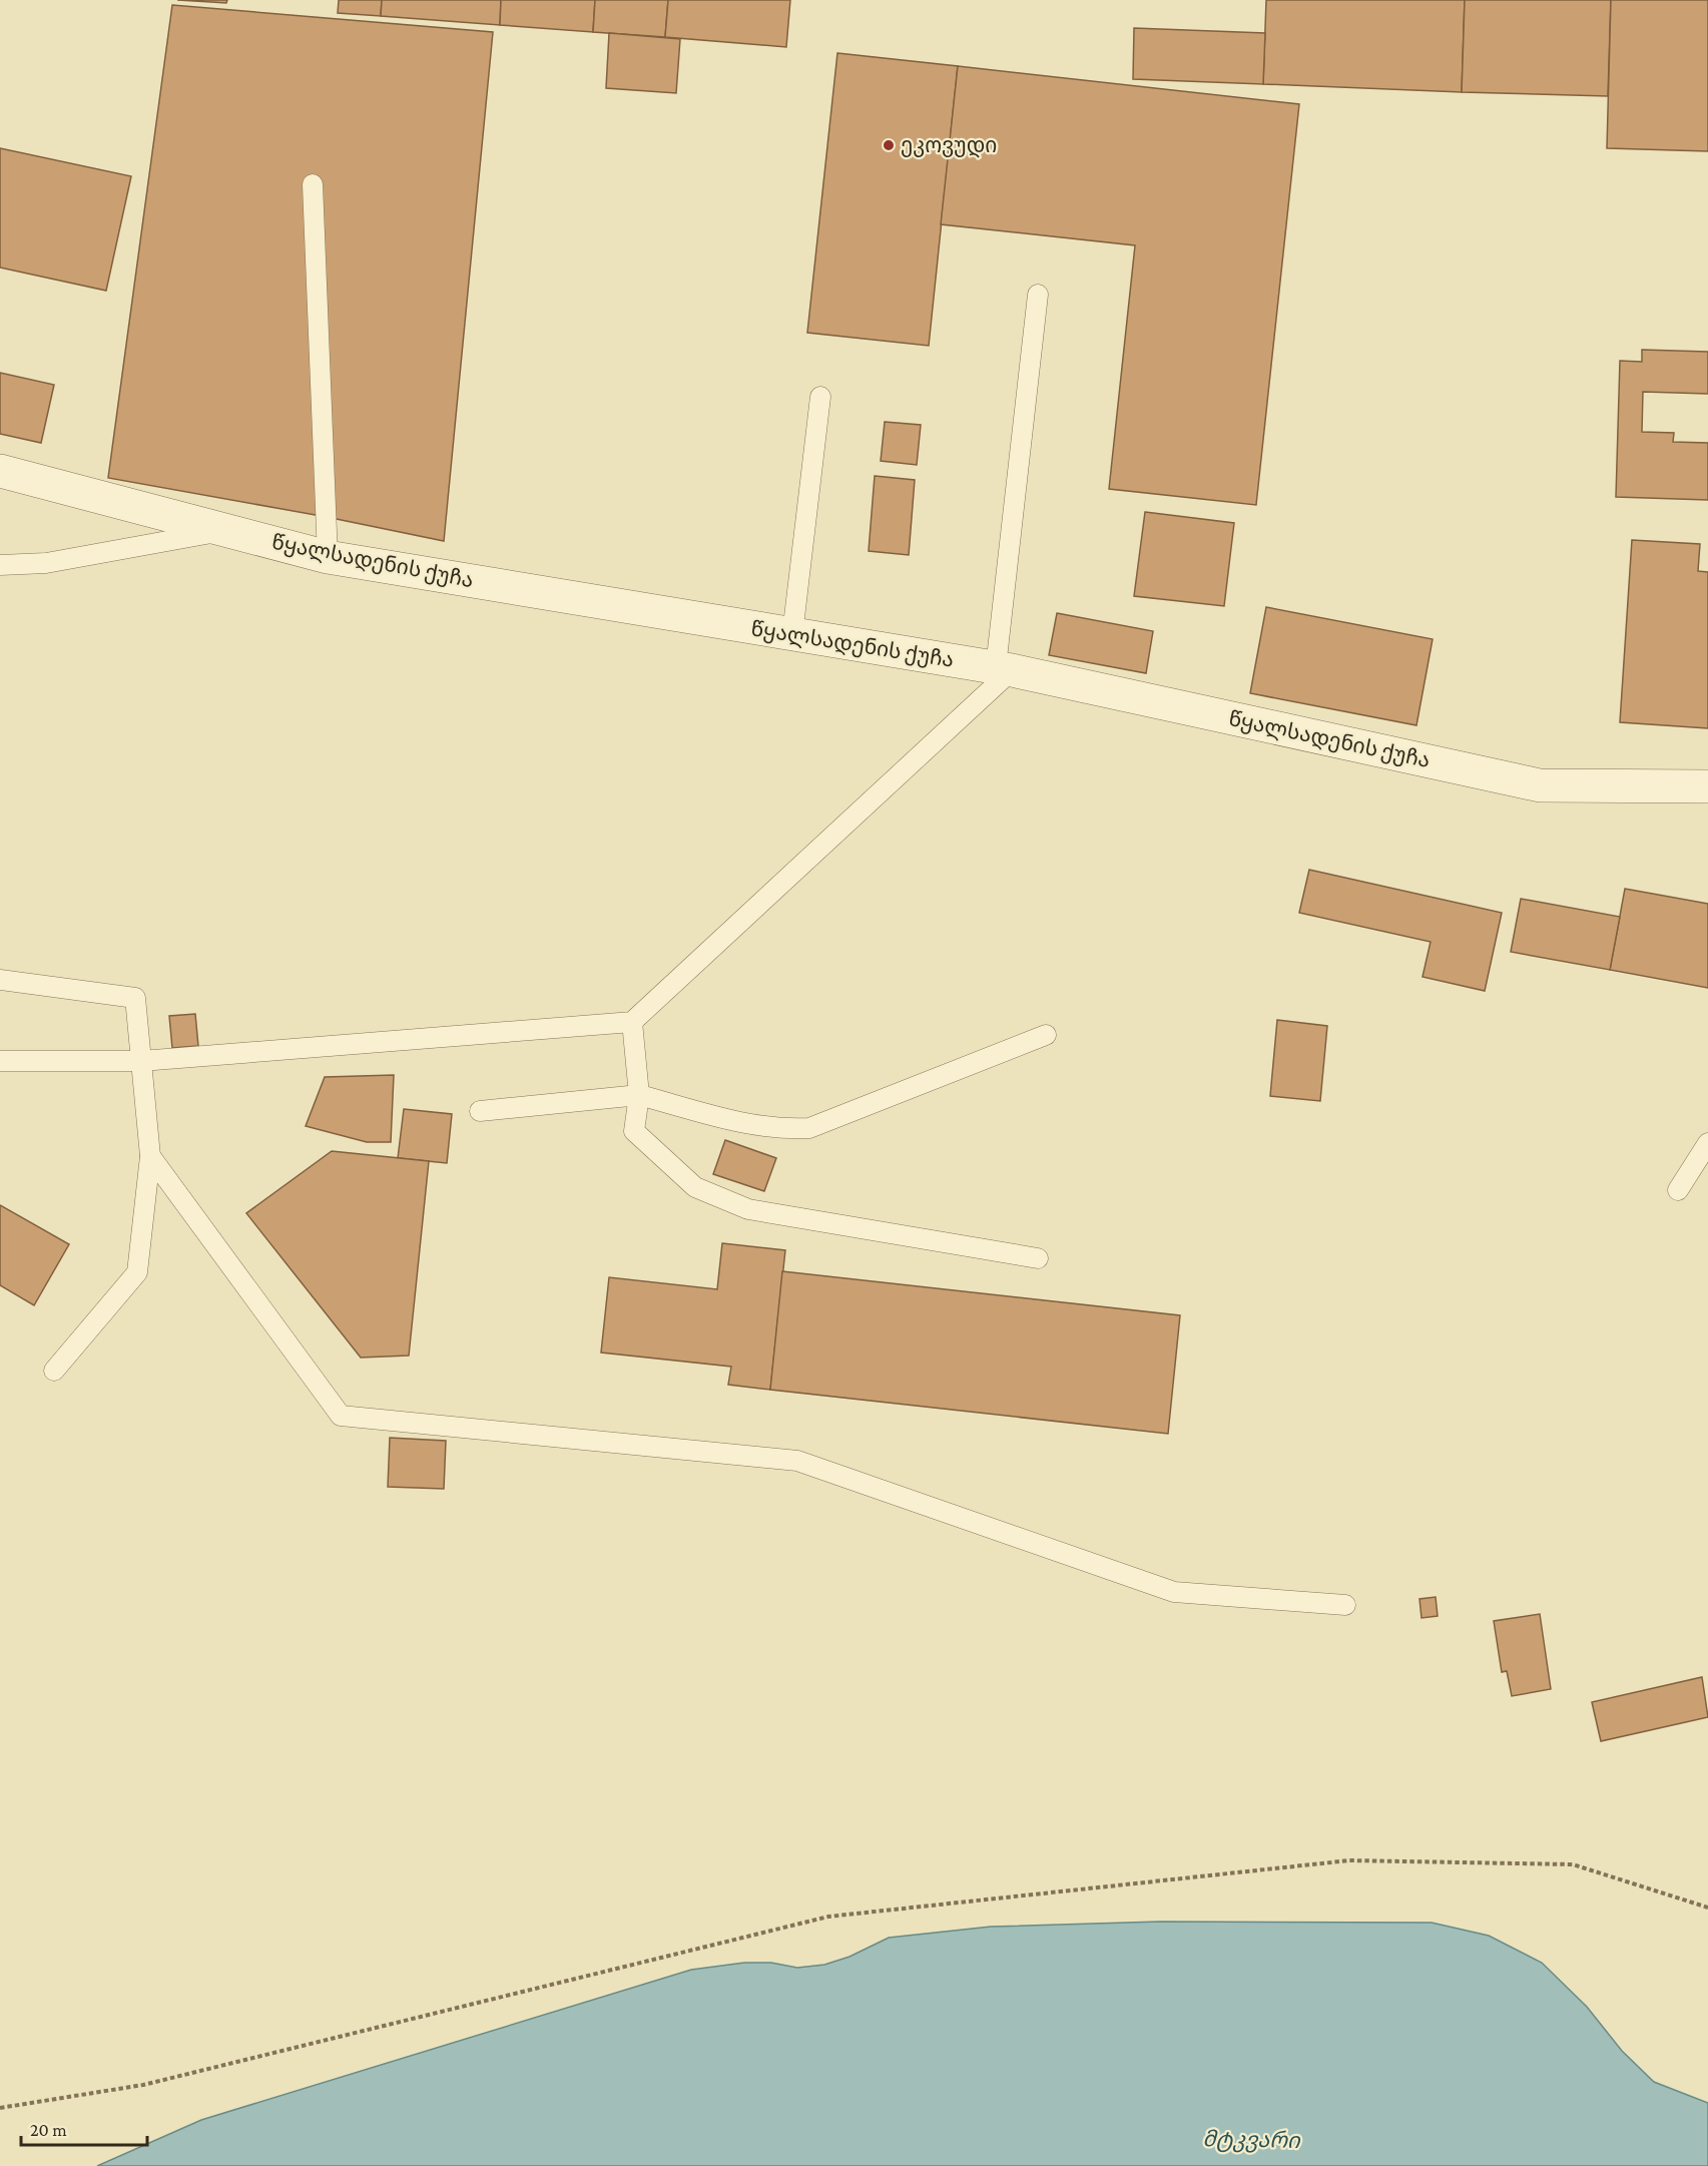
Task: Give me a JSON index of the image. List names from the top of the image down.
{
  "streets": {
    "street": ["წყალსადენის ქუჩა"]
  },
  "water": ["მტკვარი"],
  "places": ["ეკოვუდი"],
  "scale_bar": "20 m"
}
